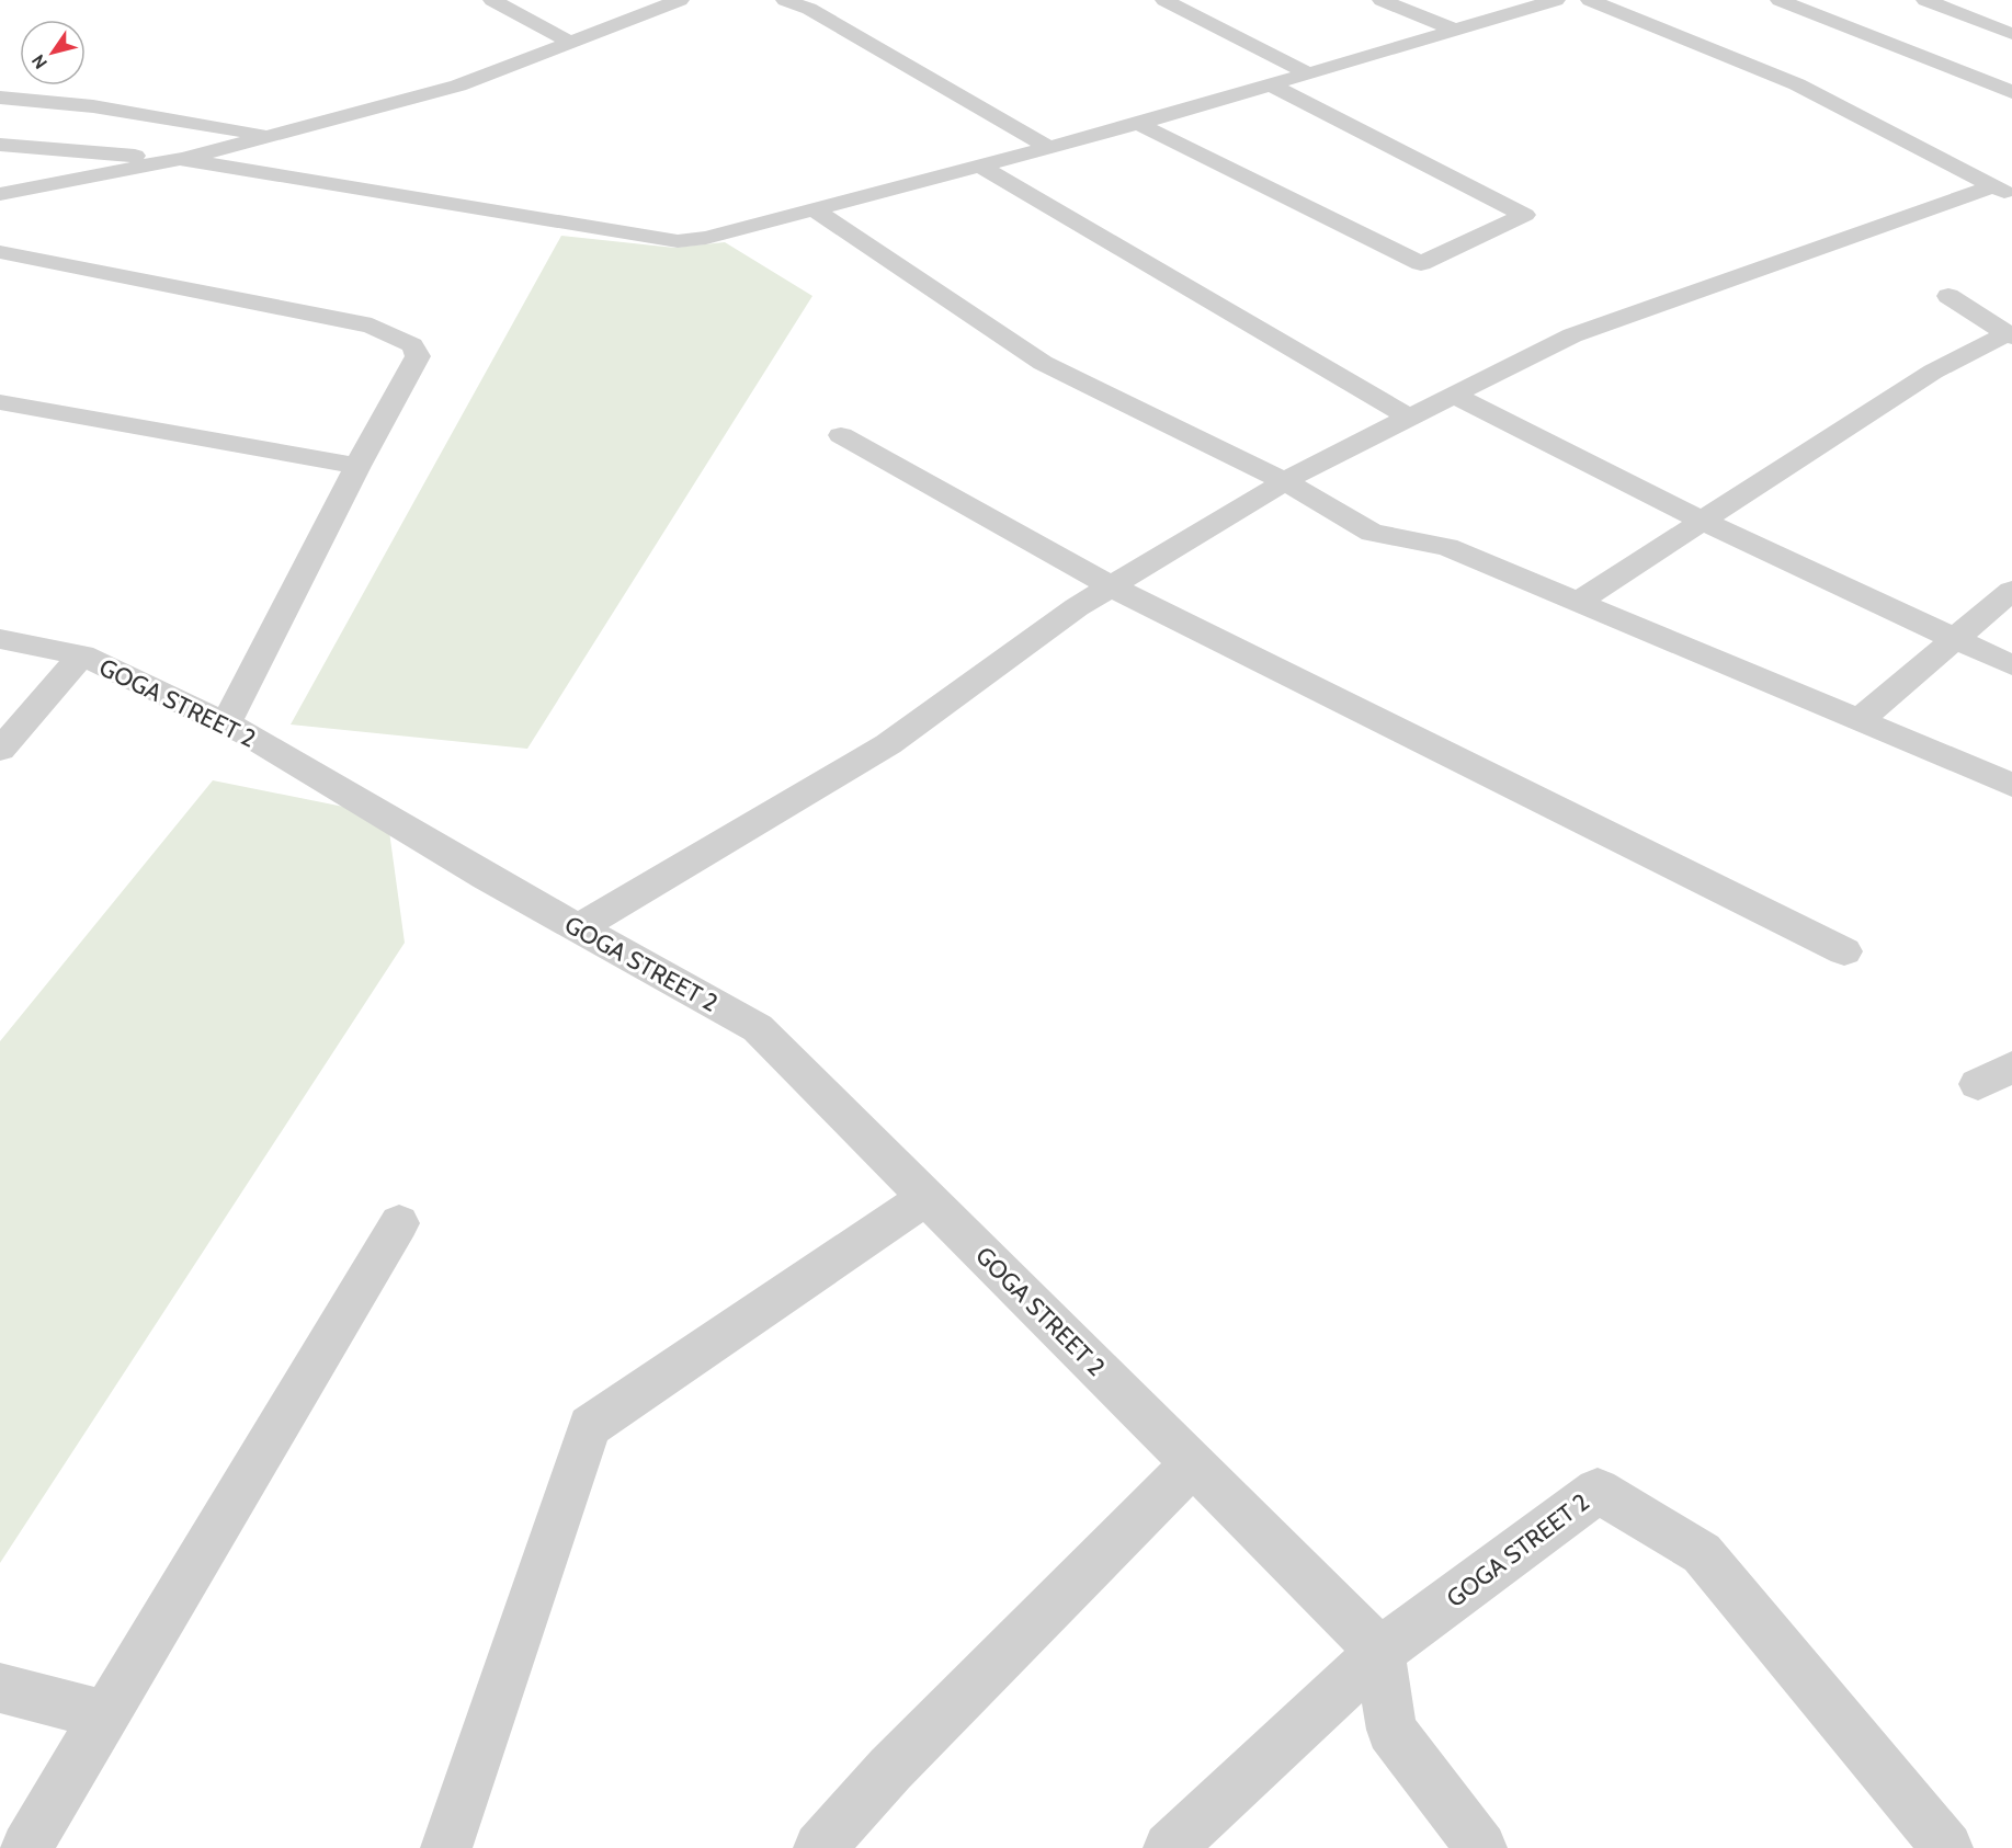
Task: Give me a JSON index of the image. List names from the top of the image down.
{
  "streets": {
    "street": ["GOGA STREET 2"]
  },
  "north": "bottom left"
}
